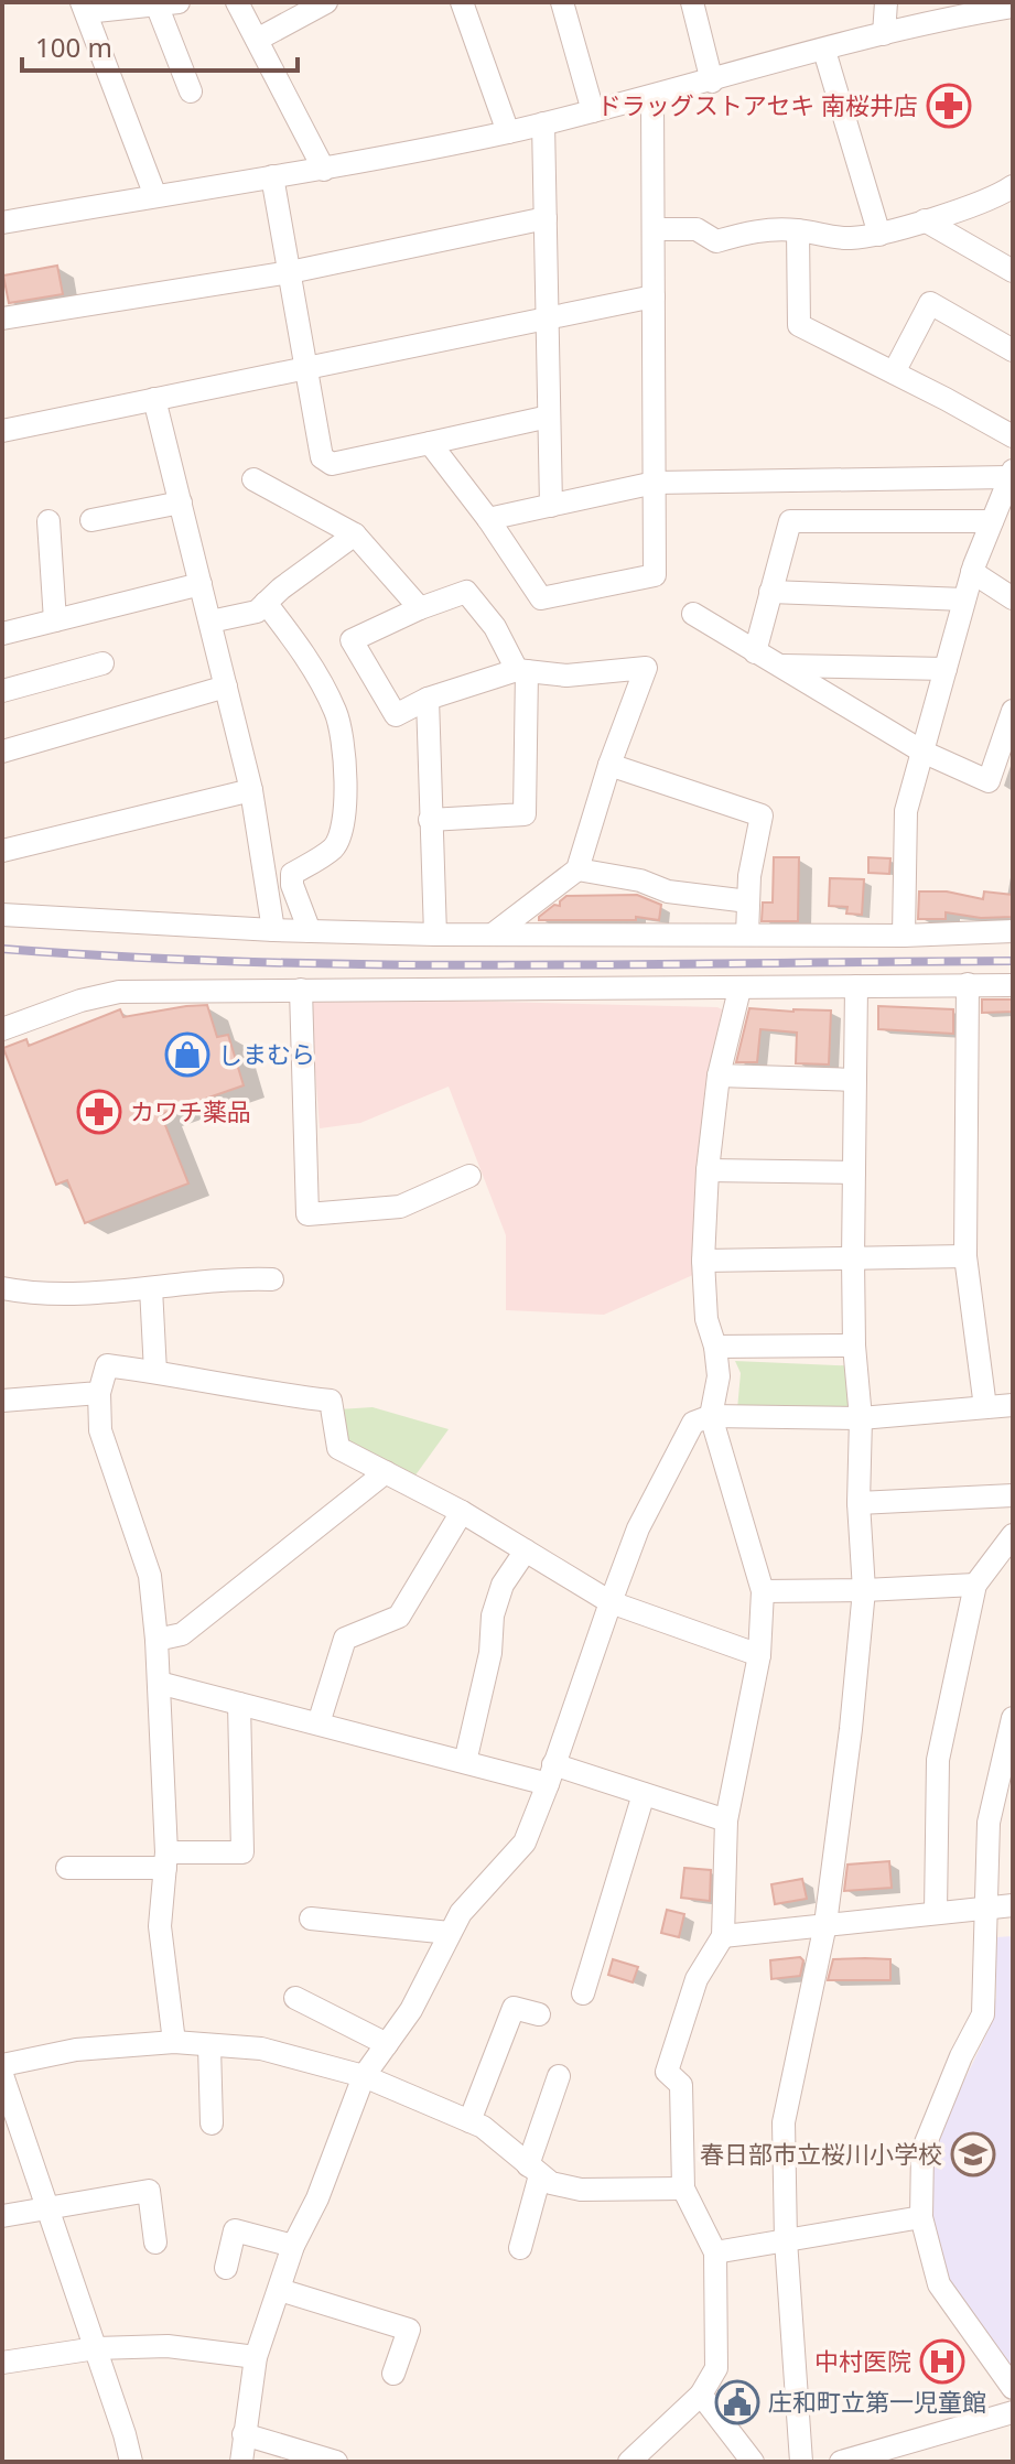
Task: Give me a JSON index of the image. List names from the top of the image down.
{
  "places": {
    "pharmacy": ["ドラッグストアセキ 南桜井店", "カワチ薬品"],
    "shop": ["しまむら"],
    "school or university": ["春日部市立桜川小学校"],
    "hospital": ["中村医院"],
    "public building": ["庄和町立第一児童館"]
  },
  "scale_bar": "100 m"
}
